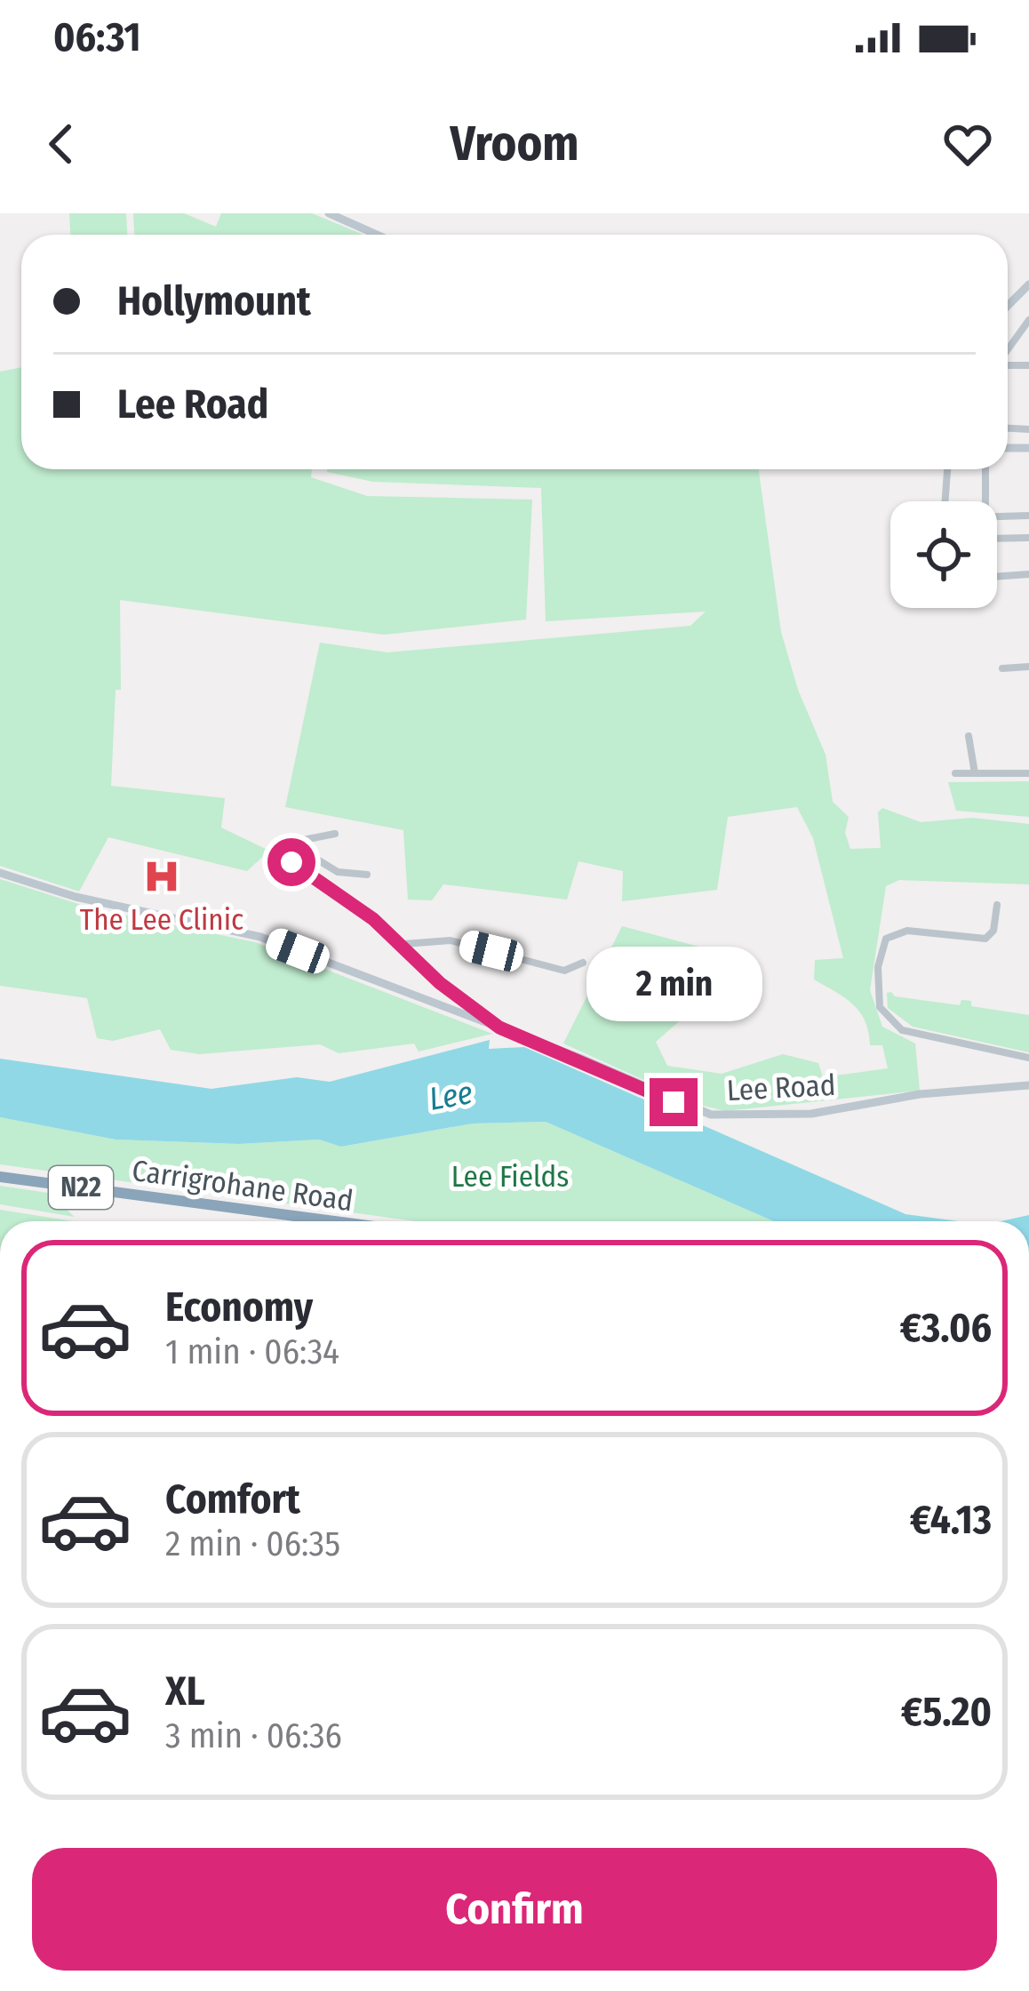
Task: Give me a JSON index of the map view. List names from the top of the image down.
{
  "streets": {
    "highway": ["Carrigrohane Road", "N22"],
    "street": ["Lee Road"]
  },
  "water": ["Lee"],
  "parks": ["Lee Fields"],
  "places": {
    "hospital": ["The Lee Clinic"]
  },
  "page": {
    "status": "06:31",
    "header": "Vroom",
    "banner": ["Hollymount", "Lee Road"],
    "bubble": "2 min",
    "list": [
      {
        "name": "Economy",
        "note": "1 min · 06:34",
        "value": "€3.06"
      },
      {
        "name": "Comfort",
        "note": "2 min · 06:35",
        "value": "€4.13"
      },
      {
        "name": "XL",
        "note": "3 min · 06:36",
        "value": "€5.20"
      }
    ],
    "buttons": "Confirm"
  }
}
